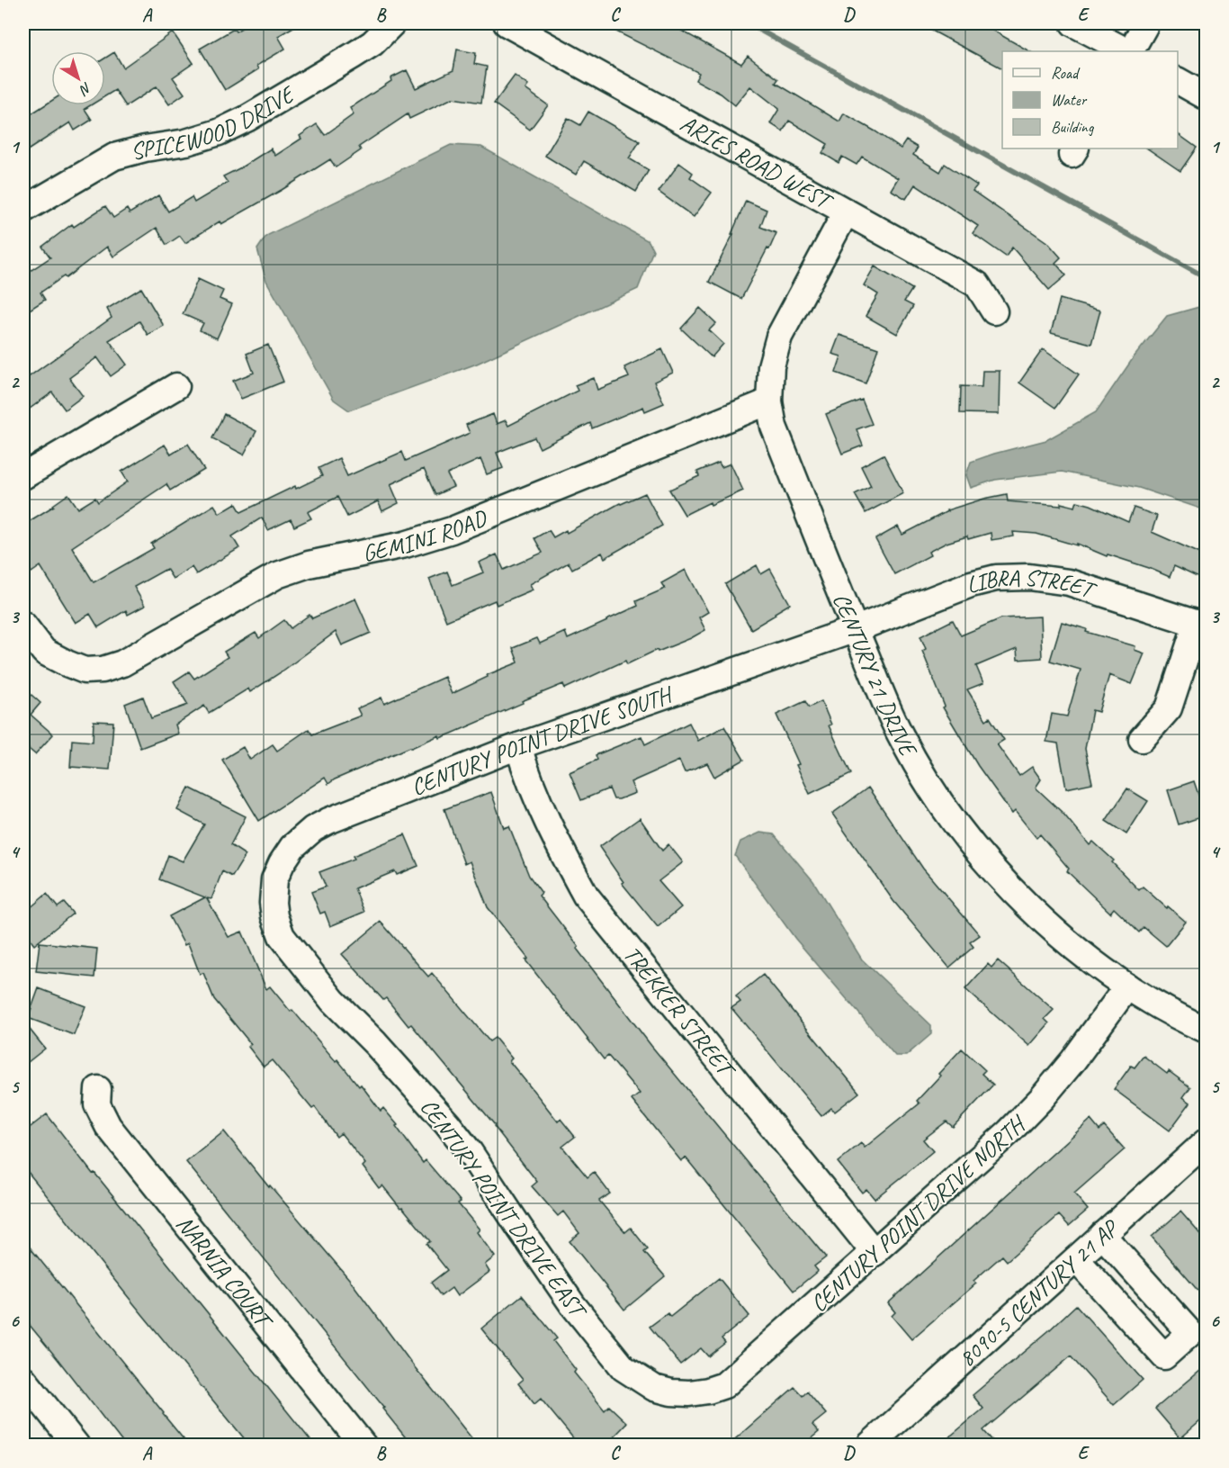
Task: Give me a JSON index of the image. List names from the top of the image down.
{
  "streets": {
    "street": [
      "SPICEWOOD DRIVE",
      "ARIES ROAD WEST",
      "GEMINI ROAD",
      "LIBRA STREET",
      "CENTURY 21 DRIVE",
      "CENTURY POINT DRIVE SOUTH",
      "TREKKER STREET",
      "CENTURY POINT DRIVE EAST",
      "CENTURY POINT DRIVE NORTH",
      "NARNIA COURT",
      "8090-5 CENTURY 21 AP"
    ]
  },
  "crossings": [
    ["ARIES ROAD WEST", "CENTURY 21 DRIVE"],
    ["GEMINI ROAD", "CENTURY 21 DRIVE"],
    ["LIBRA STREET", "CENTURY 21 DRIVE"],
    ["LIBRA STREET", "CENTURY POINT DRIVE SOUTH"],
    ["CENTURY 21 DRIVE", "CENTURY POINT DRIVE SOUTH"],
    ["CENTURY 21 DRIVE", "CENTURY POINT DRIVE NORTH"],
    ["CENTURY POINT DRIVE SOUTH", "TREKKER STREET"],
    ["CENTURY POINT DRIVE SOUTH", "CENTURY POINT DRIVE EAST"],
    ["TREKKER STREET", "CENTURY POINT DRIVE NORTH"],
    ["CENTURY POINT DRIVE EAST", "CENTURY POINT DRIVE NORTH"]
  ],
  "legend": ["Road", "Water", "Building"],
  "north": "bottom right",
  "grid": {
    "columns": [
      "A",
      "B",
      "C",
      "D",
      "E"
    ],
    "rows": [
      "1",
      "2",
      "3",
      "4",
      "5",
      "6"
    ]
  }
}
